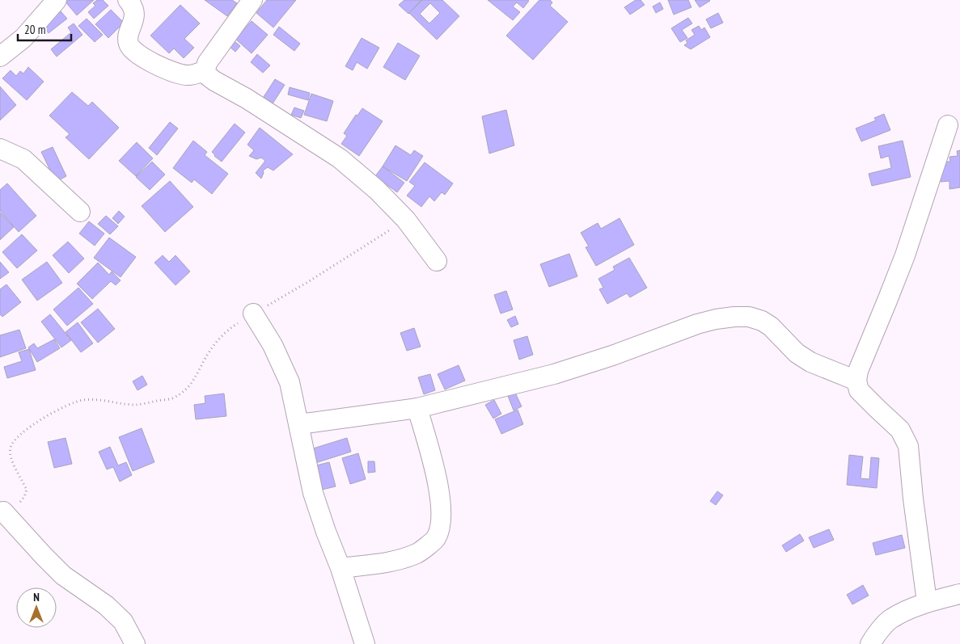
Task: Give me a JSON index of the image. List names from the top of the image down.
{
  "scale_bar": "20 m",
  "north": "top"
}
